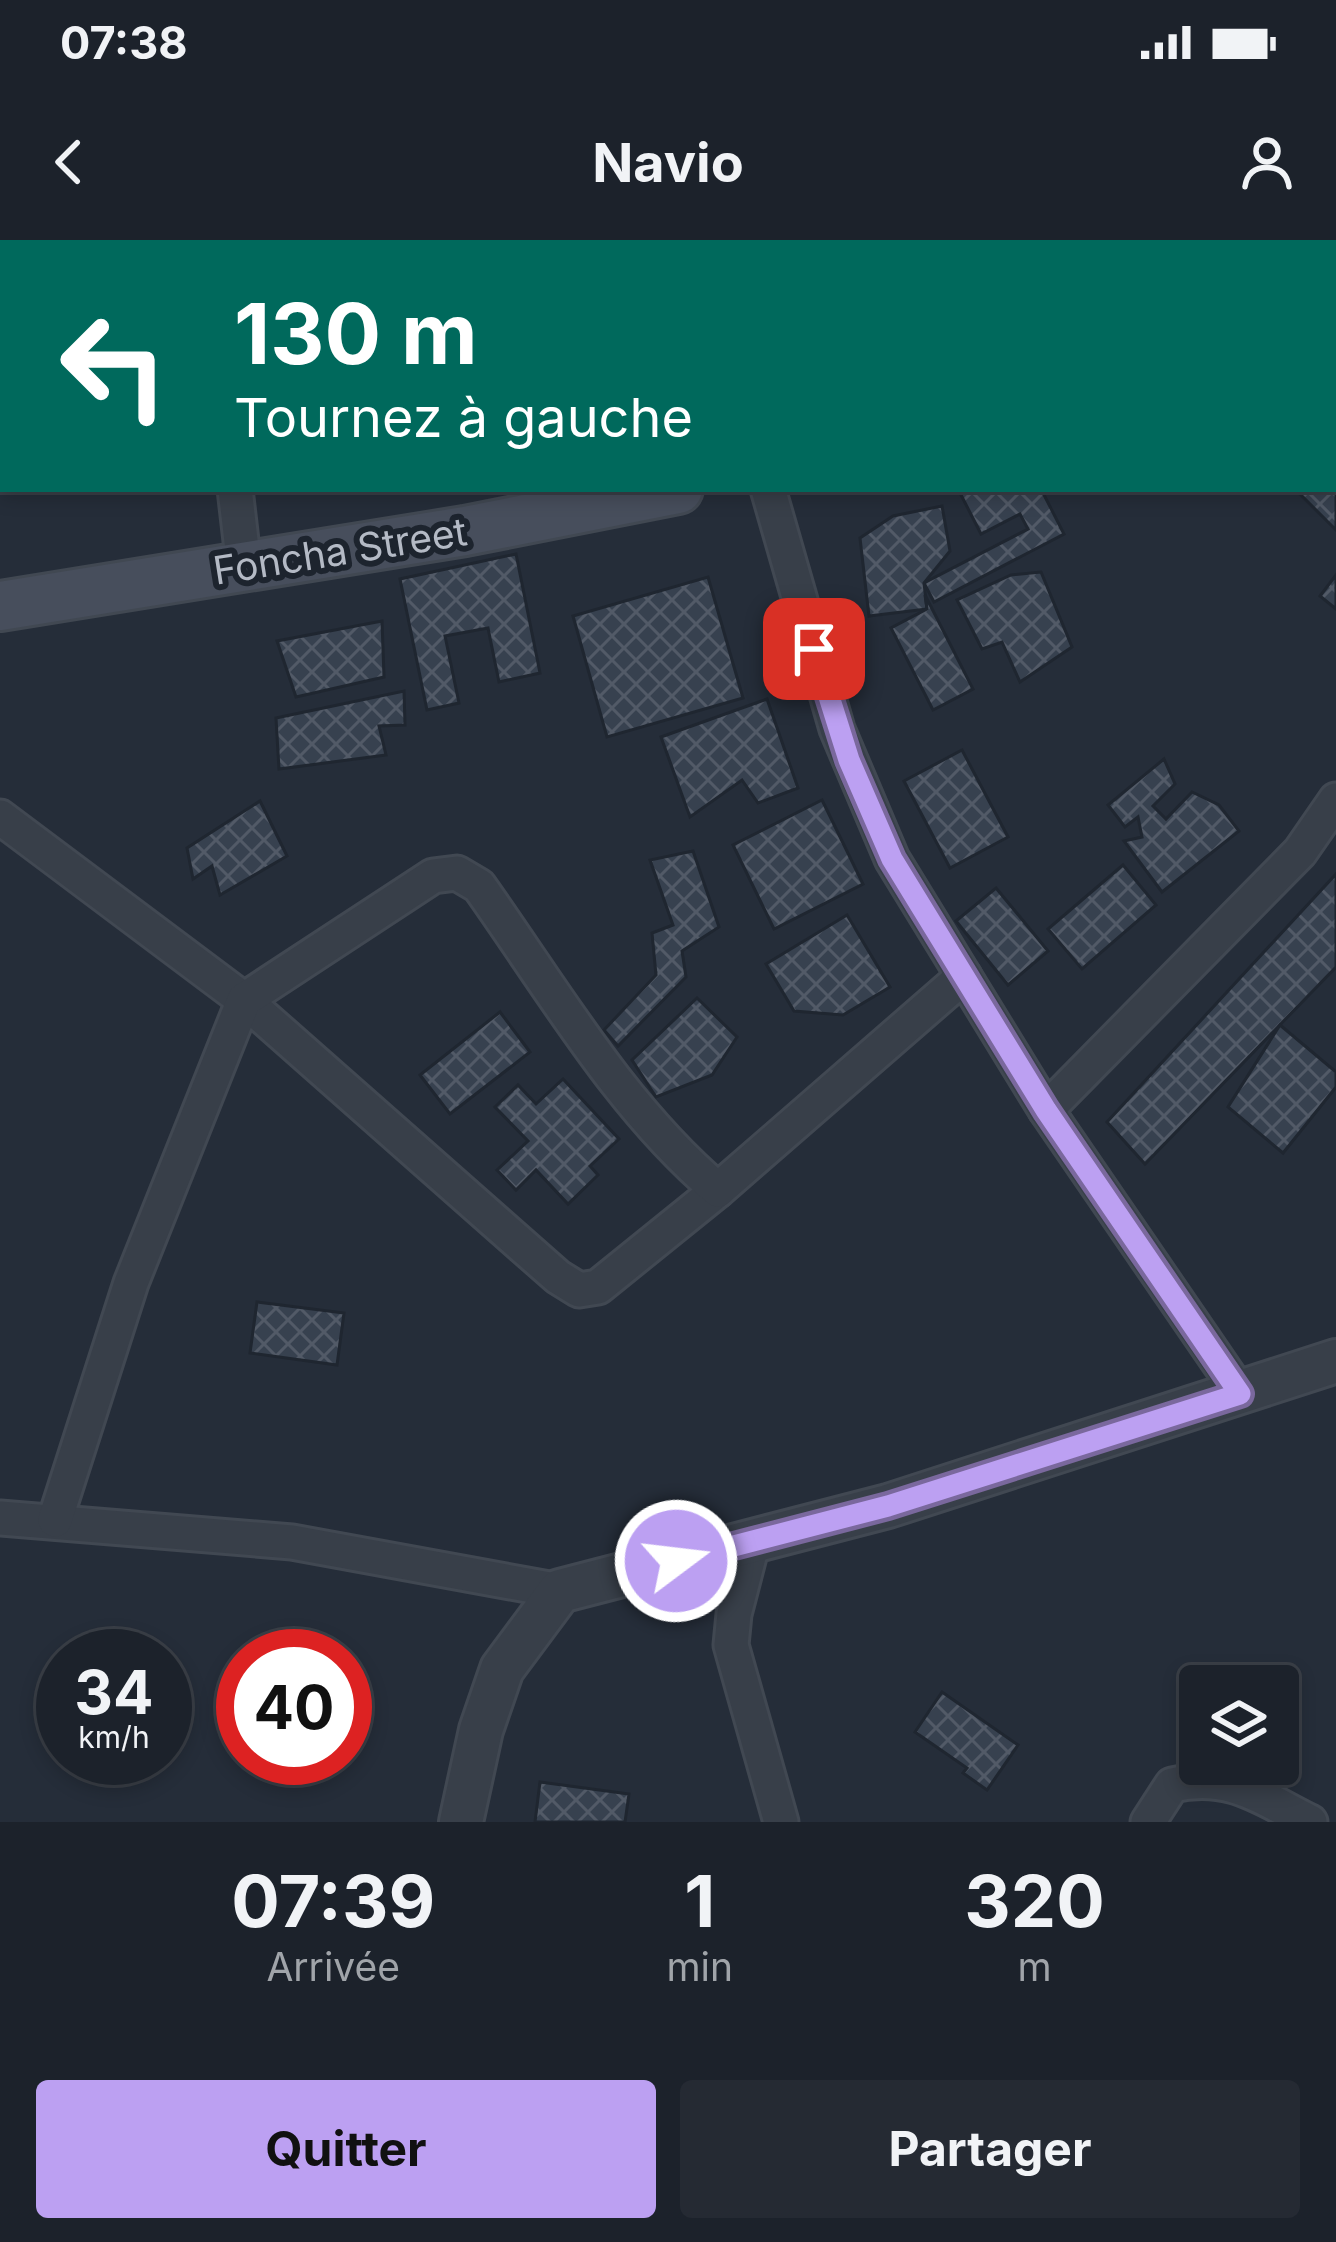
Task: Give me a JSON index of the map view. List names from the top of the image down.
{
  "streets": {
    "main road": ["Foncha Street"]
  },
  "page": {
    "status": "07:38",
    "header": "Navio",
    "turn": ["130 m", "Tournez à gauche"],
    "speed": "34 km/h",
    "limit": "40",
    "eta": [
      "07:39",
      "Arrivée",
      "1",
      "min",
      "320",
      "m"
    ],
    "buttons": ["Quitter", "Partager"]
  }
}
